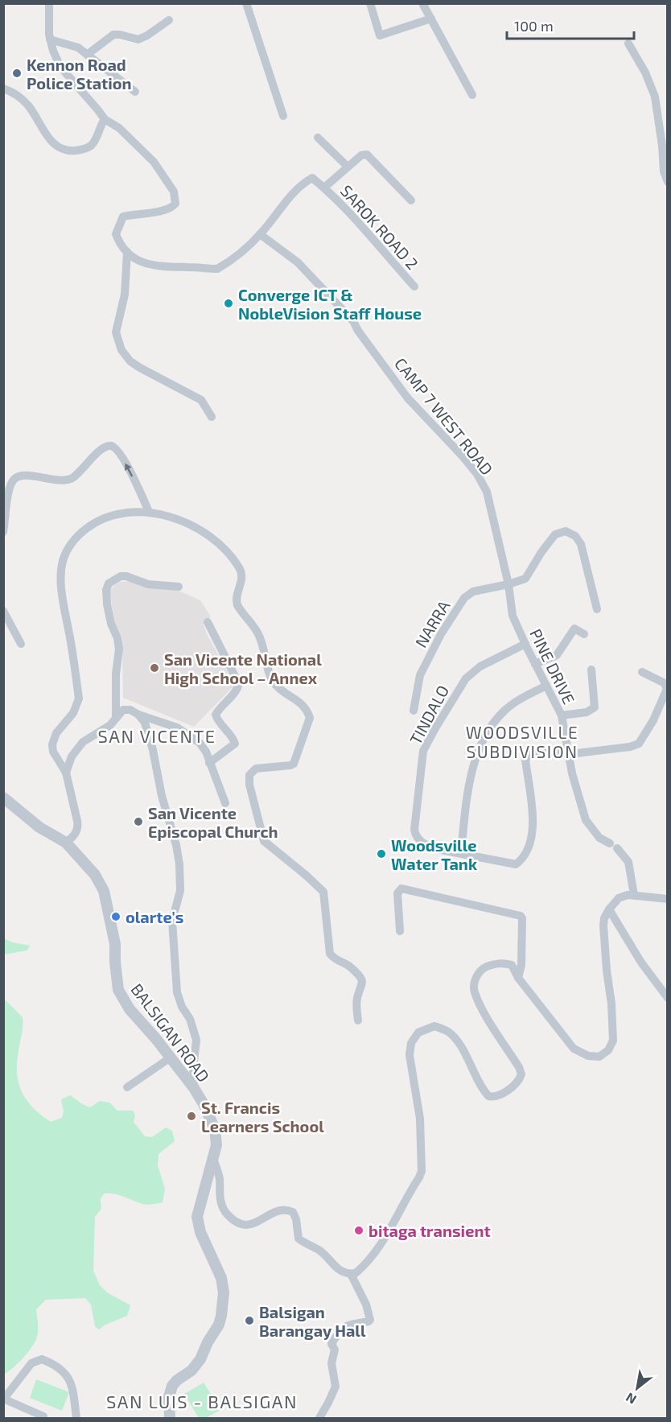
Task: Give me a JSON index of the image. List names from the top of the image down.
{
  "streets": {
    "street": [
      "SAROK ROAD 2",
      "CAMP 7 WEST ROAD",
      "NARRA",
      "PINE DRIVE",
      "TINDALO",
      "BALSIGAN ROAD"
    ]
  },
  "crossings": [
    ["CAMP 7 WEST ROAD", "PINE DRIVE"],
    ["NARRA", "PINE DRIVE"],
    ["PINE DRIVE", "TINDALO"]
  ],
  "districts": ["WOODSVILLE SUBDIVISION", "SAN VICENTE", "SAN LUIS - BALSIGAN"],
  "places": [
    "Kennon Road Police Station",
    "Converge ICT & NobleVision Staff House",
    "San Vicente National High School – Annex",
    "San Vicente Episcopal Church",
    "Woodsville Water Tank",
    "olarte's",
    "St. Francis Learners School",
    "bitaga transient",
    "Balsigan Barangay Hall"
  ],
  "scale_bar": "100 m",
  "north": "bottom left"
}
